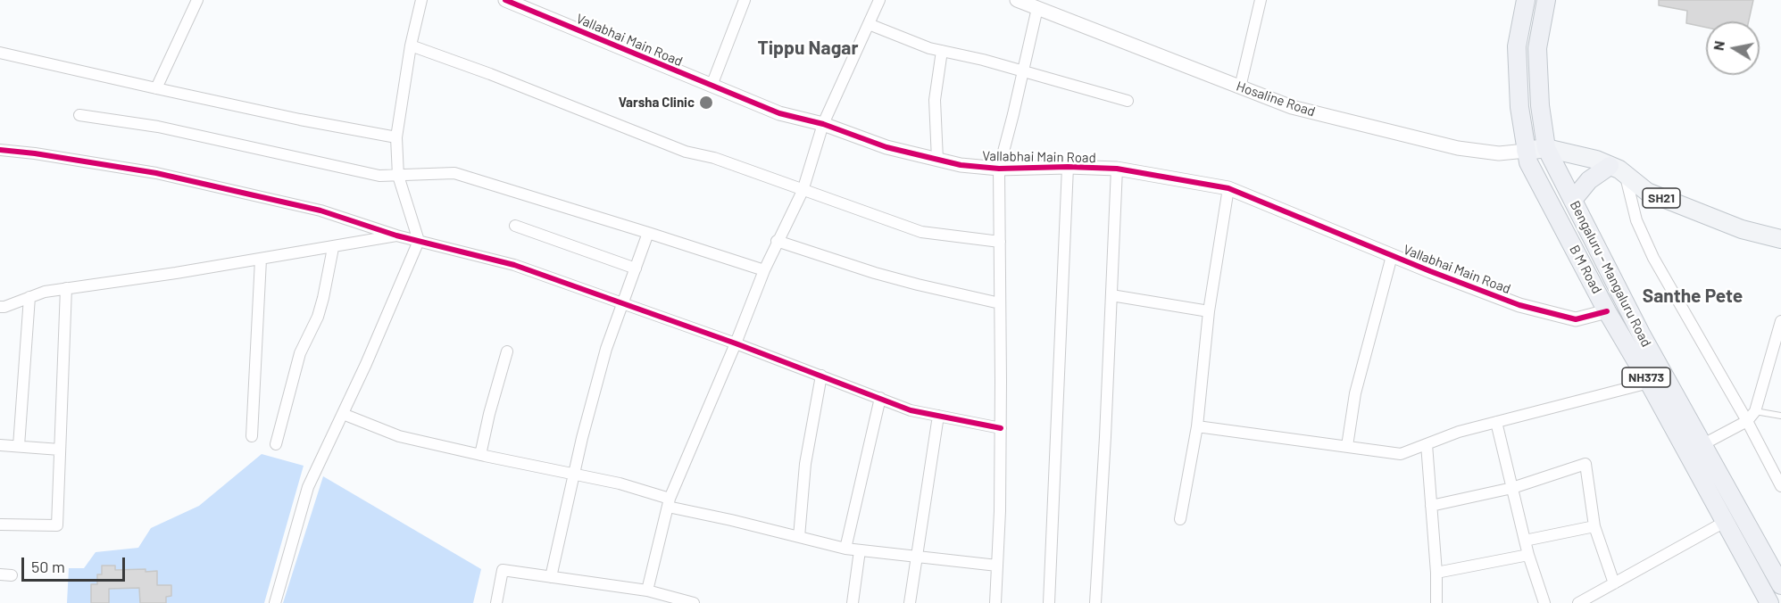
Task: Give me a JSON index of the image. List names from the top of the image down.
{
  "streets": {
    "highway": ["B M Road", "Bengaluru - Mangaluru Road", "NH373"],
    "main road": ["Hosaline Road", "SH21"],
    "street": ["Vallabhai Main Road"]
  },
  "crossings": [
    ["Vallabhai Main Road", "B M Road"],
    ["Hosaline Road", "SH21"],
    ["Hosaline Road", "B M Road"],
    ["Hosaline Road", "Bengaluru - Mangaluru Road"],
    ["SH21", "Bengaluru - Mangaluru Road"]
  ],
  "districts": ["Tippu Nagar", "Santhe Pete"],
  "places": ["Varsha Clinic"],
  "scale_bar": "50 m",
  "north": "left"
}
